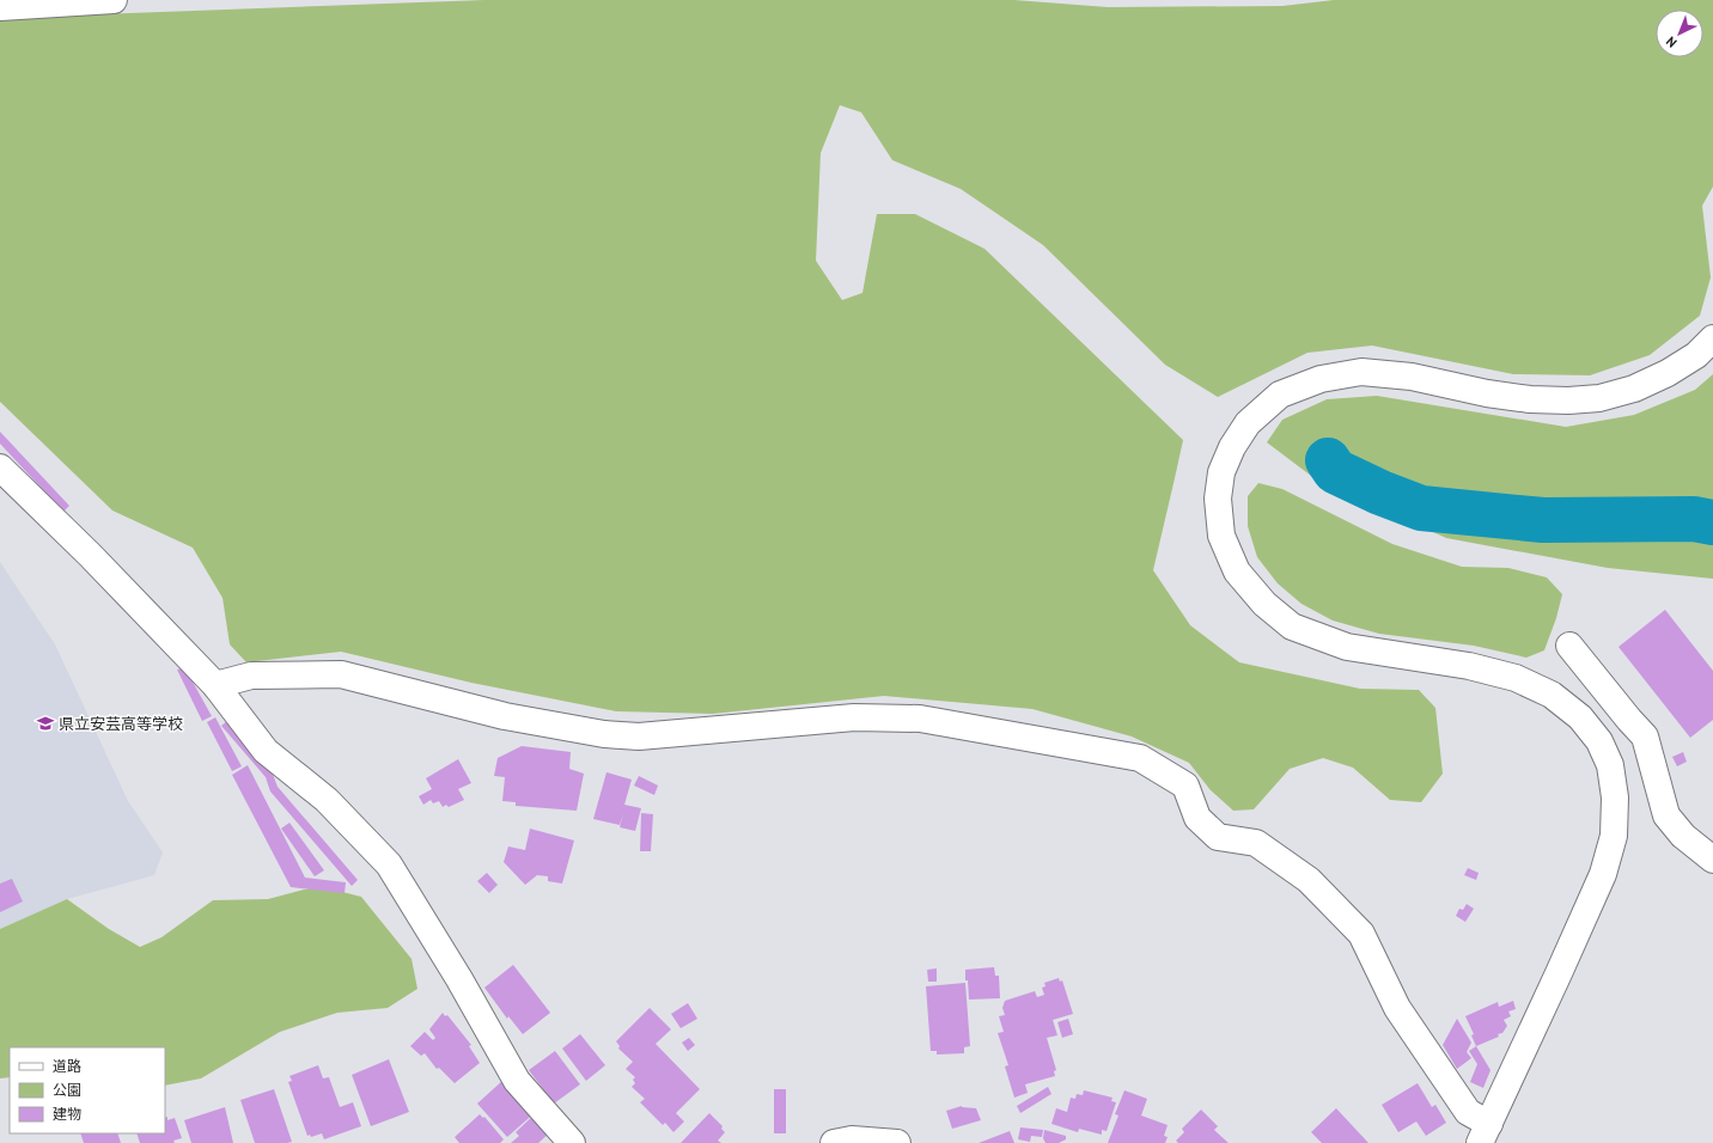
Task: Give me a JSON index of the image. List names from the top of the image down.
{
  "places": {
    "school or university": ["県立安芸高等学校"]
  },
  "legend": ["道路", "公園", "建物"],
  "north": "bottom left"
}
